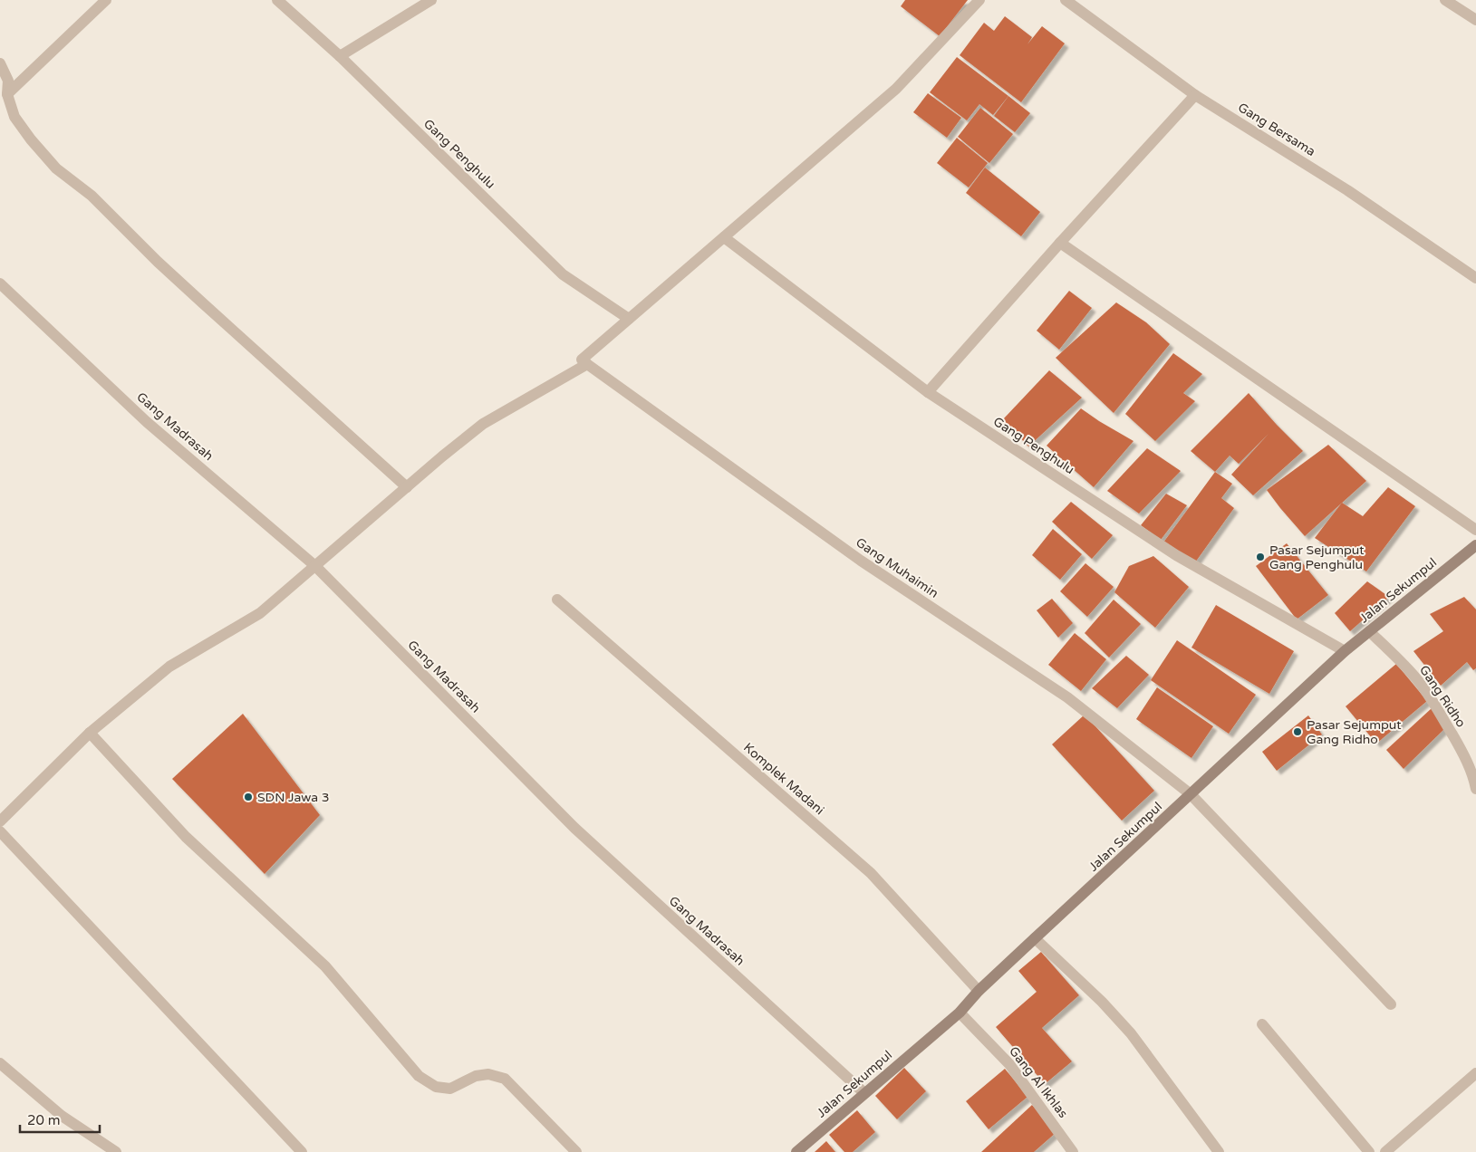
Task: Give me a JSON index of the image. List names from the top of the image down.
{
  "streets": {
    "main road": ["Jalan Sekumpul"],
    "street": [
      "Gang Bersama",
      "Gang Penghulu",
      "Gang Madrasah",
      "Gang Muhaimin",
      "Gang Ridho",
      "Komplek Madani",
      "Gang Al Ikhlas"
    ]
  },
  "crossings": [
    ["Gang Penghulu", "Jalan Sekumpul"],
    ["Gang Madrasah", "Jalan Sekumpul"],
    ["Gang Muhaimin", "Jalan Sekumpul"],
    ["Jalan Sekumpul", "Gang Ridho"],
    ["Jalan Sekumpul", "Komplek Madani"],
    ["Jalan Sekumpul", "Gang Al Ikhlas"]
  ],
  "places": ["Pasar Sejumput Gang Penghulu", "Pasar Sejumput Gang Ridho", "SDN Jawa 3"],
  "scale_bar": "20 m"
}
